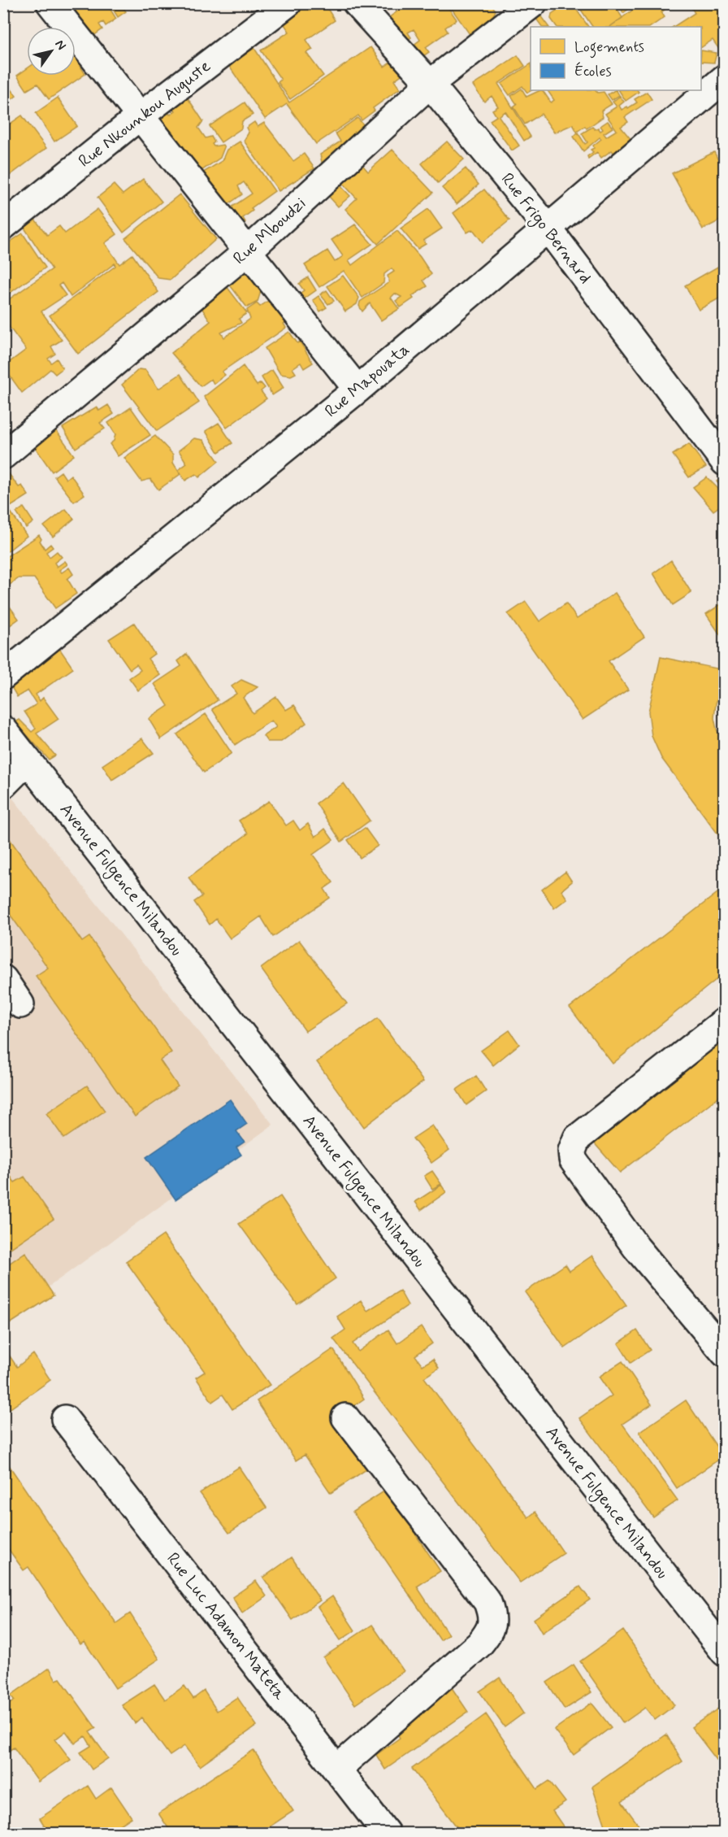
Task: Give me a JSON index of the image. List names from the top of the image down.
{
  "streets": {
    "street": [
      "Rue Nkounkou Auguste",
      "Rue Frigo Bernard",
      "Rue Mboudzi",
      "Rue Mapouata",
      "Avenue Fulgence Milandou",
      "Rue Luc Adamon Mateta"
    ]
  },
  "crossings": [
    ["Rue Frigo Bernard", "Rue Mboudzi"],
    ["Rue Frigo Bernard", "Rue Mapouata"]
  ],
  "legend": ["Logements", "Écoles"],
  "north": "top right"
}
